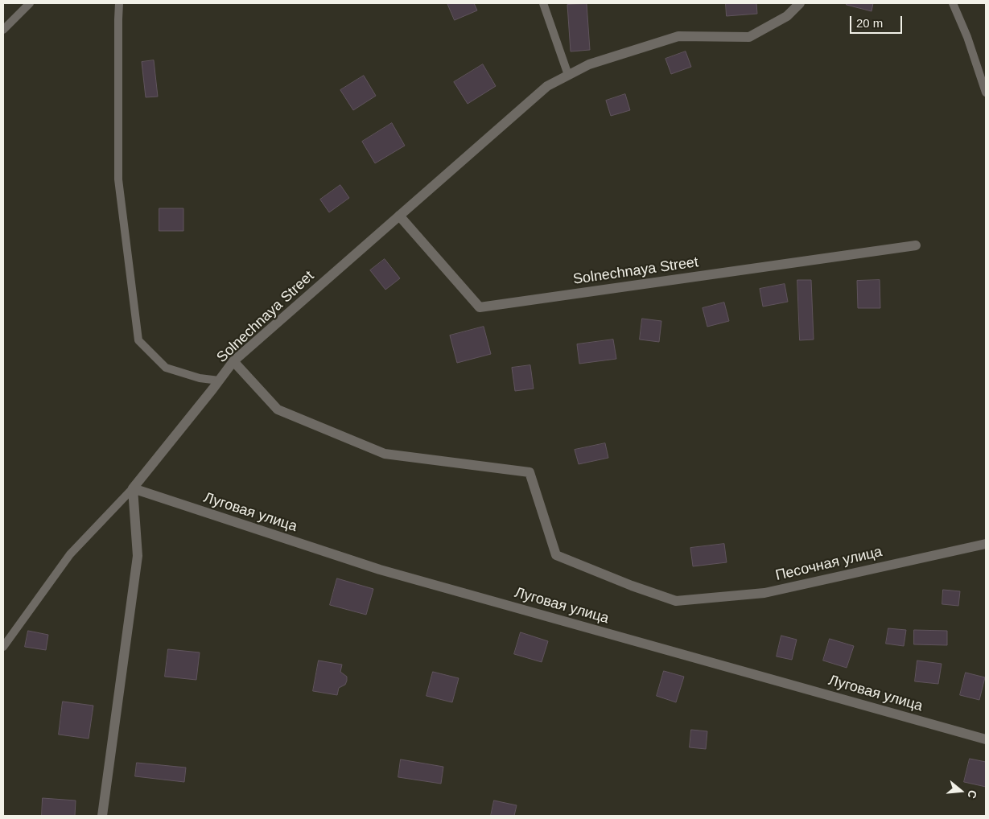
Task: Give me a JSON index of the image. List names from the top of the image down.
{
  "streets": {
    "street": ["Solnechnaya Street", "Луговая улица", "Песочная улица"]
  },
  "crossings": [
    ["Solnechnaya Street", "Луговая улица"],
    ["Solnechnaya Street", "Песочная улица"]
  ],
  "scale_bar": "20 m",
  "north": "right"
}
